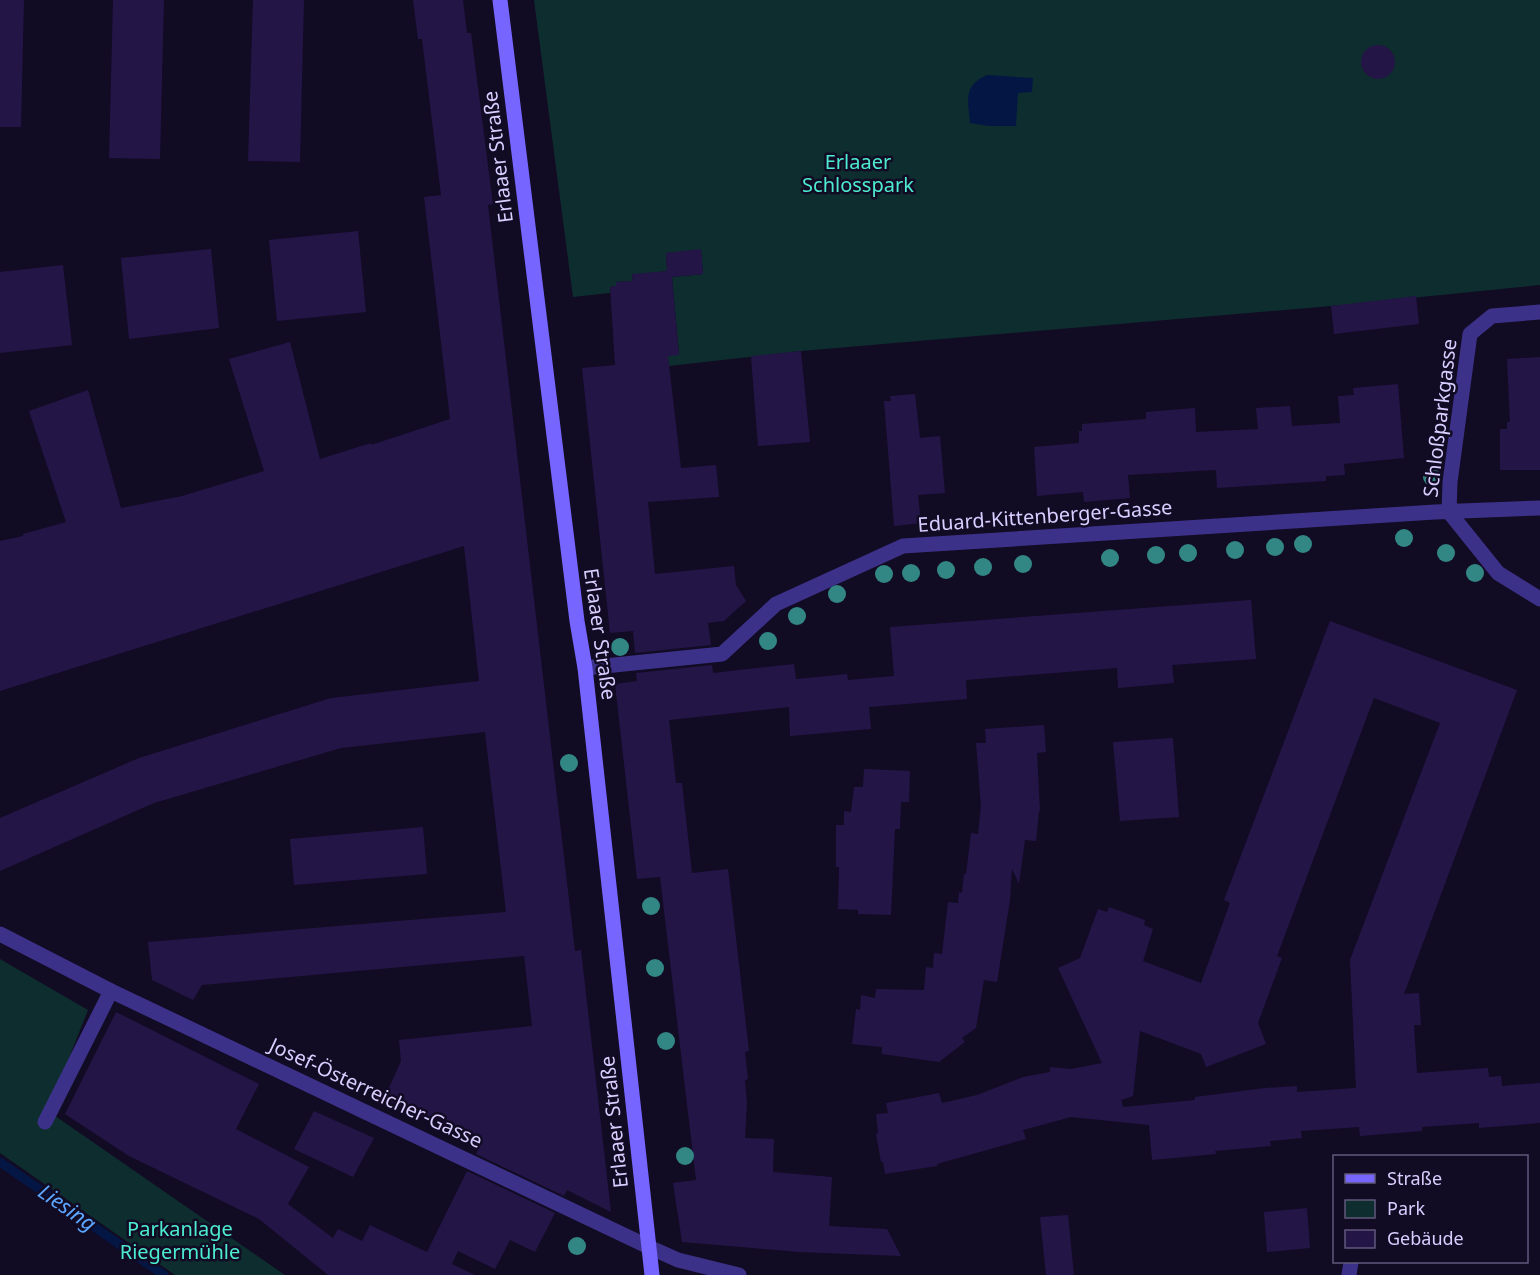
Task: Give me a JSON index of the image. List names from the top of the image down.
{
  "streets": {
    "main road": ["Erlaaer Straße"],
    "street": ["Schloßparkgasse", "Eduard-Kittenberger-Gasse", "Josef-Österreicher-Gasse"]
  },
  "crossings": [
    ["Erlaaer Straße", "Eduard-Kittenberger-Gasse"],
    ["Erlaaer Straße", "Josef-Österreicher-Gasse"],
    ["Schloßparkgasse", "Eduard-Kittenberger-Gasse"]
  ],
  "water": ["Liesing"],
  "parks": ["Erlaaer Schlosspark", "Parkanlage Riegermühle"],
  "legend": ["Straße", "Park", "Gebäude"]
}
